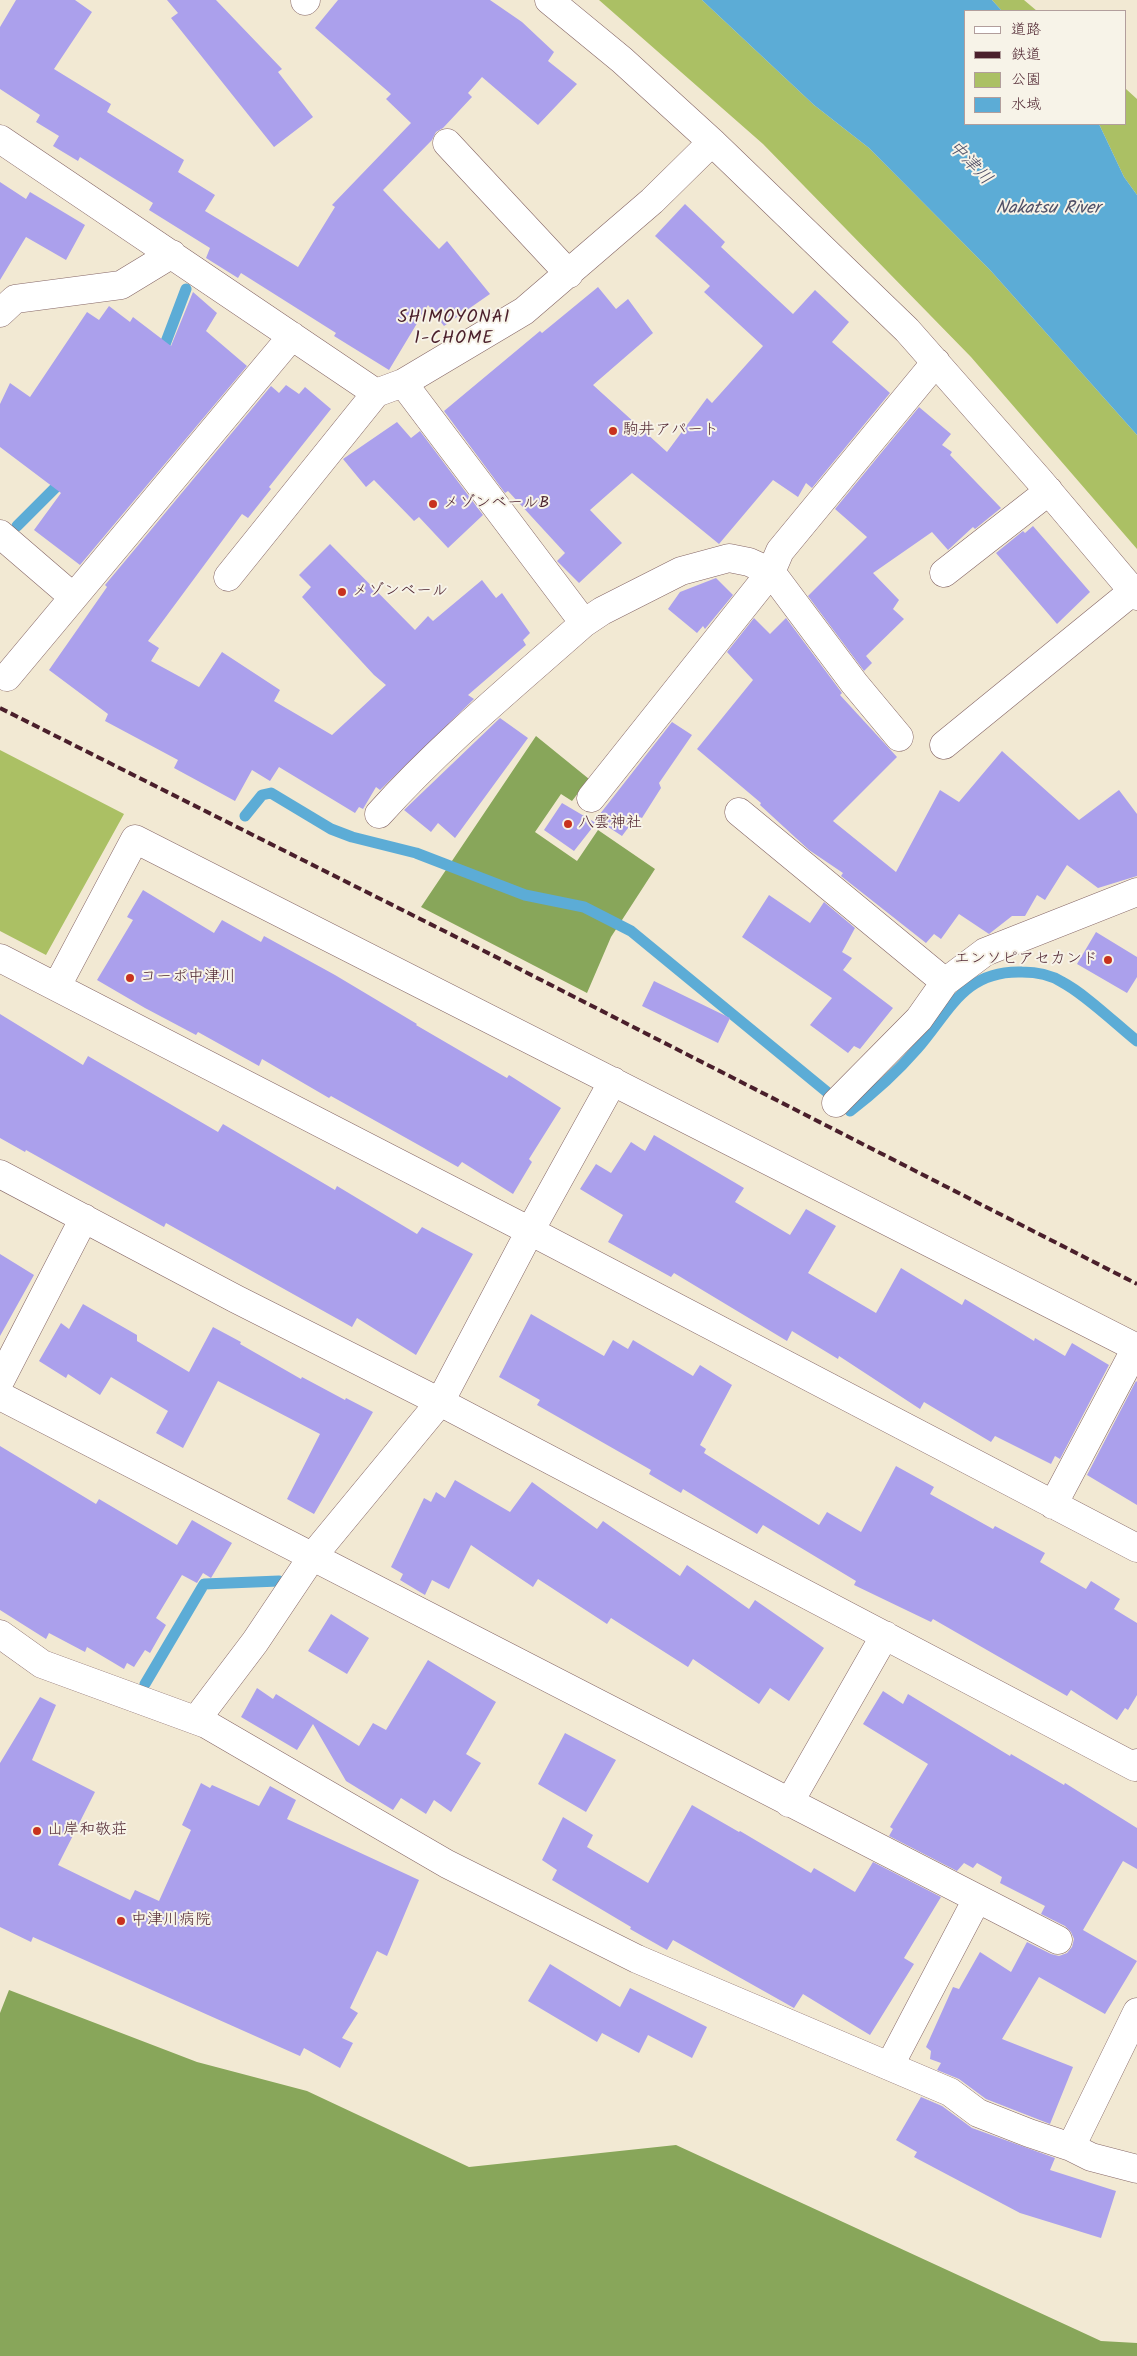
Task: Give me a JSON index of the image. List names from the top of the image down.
{
  "districts": ["SHIMOYONAI 1-CHOME"],
  "water": ["中津川", "Nakatsu River"],
  "places": [
    "駒井アパート",
    "メゾンベールB",
    "メゾンベール",
    "八雲神社",
    "エンソピアセカンド",
    "コーポ中津川",
    "山岸和敬荘",
    "中津川病院"
  ],
  "legend": [
    "道路",
    "鉄道",
    "公園",
    "水域"
  ]
}
